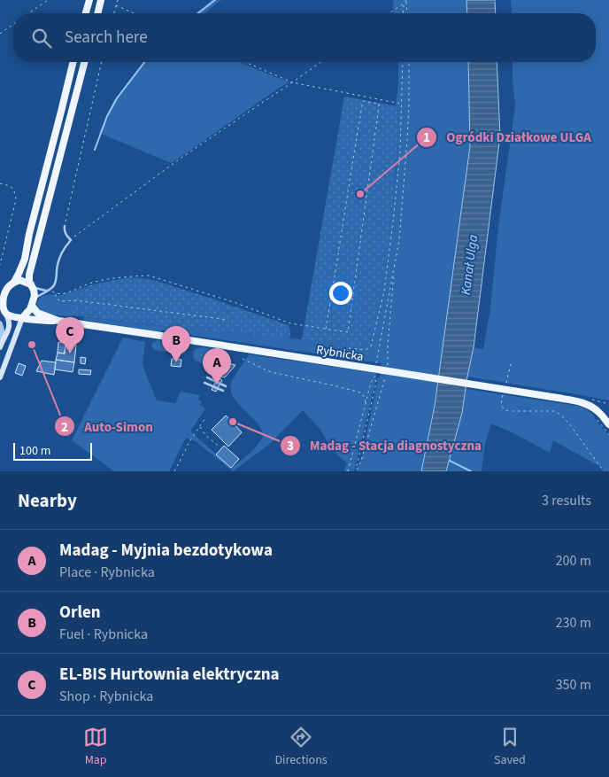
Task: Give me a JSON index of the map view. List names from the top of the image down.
{
  "streets": {
    "main road": ["Rybnicka"]
  },
  "water": ["Kanał Ulga"],
  "places": ["Ogródki Działkowe ULGA", "Auto-Simon", "Madag - Stacja diagnostyczna"],
  "scale_bar": "100 m",
  "page": {
    "search": "Search here",
    "pins": ["C", "B", "A"],
    "scale": "100 m",
    "heading": ["Nearby", "3 results"],
    "list": [
      {
        "mark": "A",
        "name": "Madag - Myjnia bezdotykowa",
        "note": "Place · Rybnicka",
        "value": "200 m"
      },
      {
        "mark": "B",
        "name": "Orlen",
        "note": "Fuel · Rybnicka",
        "value": "230 m"
      },
      {
        "mark": "C",
        "name": "EL-BIS Hurtownia elektryczna",
        "note": "Shop · Rybnicka",
        "value": "350 m"
      }
    ],
    "nav": ["Map", "Directions", "Saved"]
  }
}
